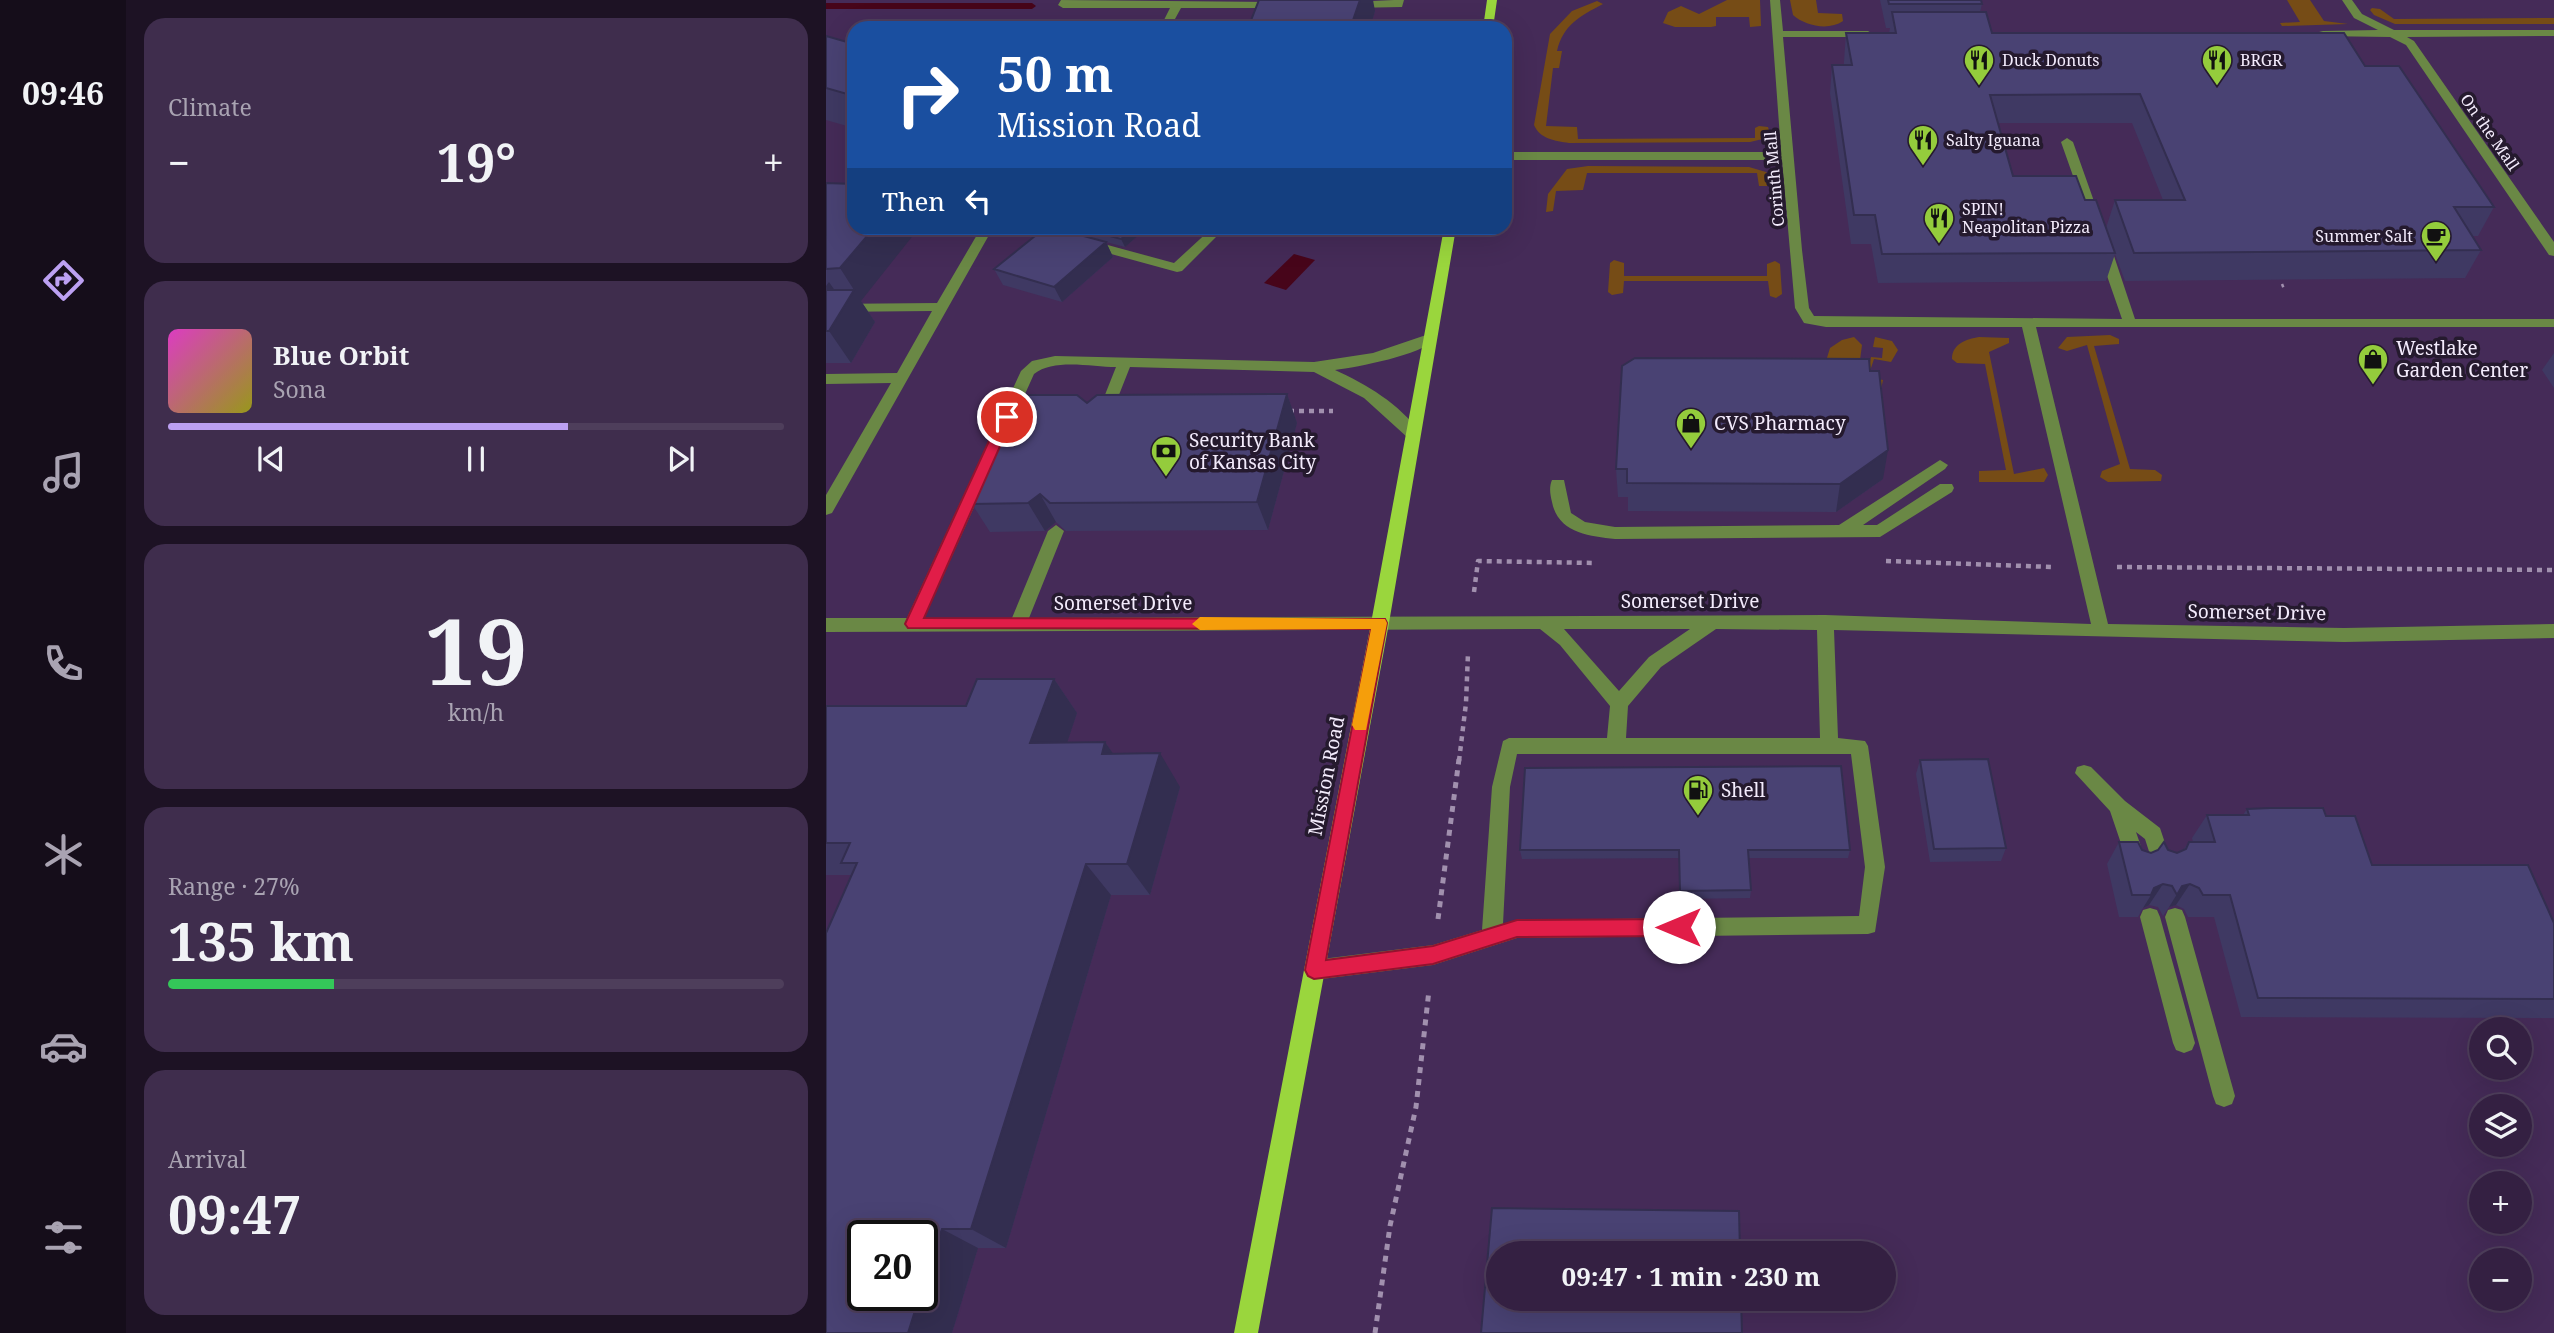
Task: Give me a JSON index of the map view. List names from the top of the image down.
{
  "streets": {
    "main road": ["Mission Road"],
    "street": ["On the Mall", "Corinth Mall", "Somerset Drive"]
  },
  "crossings": [
    ["Somerset Drive", "Mission Road"]
  ],
  "places": {
    "restaurant": [
      "Duck Donuts",
      "BRGR",
      "Salty Iguana",
      "SPIN! Neapolitan Pizza"
    ],
    "cafe": ["Summer Salt"],
    "shop": ["Westlake Garden Center", "CVS Pharmacy"],
    "bank": ["Security Bank of Kansas City"],
    "fuel station": ["Shell"]
  },
  "page": {
    "tabs": "09:46",
    "tile": [
      "Climate",
      ["19", "km/h"],
      ["Range · 27%", "135 km"],
      ["Arrival", "09:47"]
    ],
    "turn": ["50 m", "Mission Road"],
    "heat": ["−", "19°", "+"],
    "then": "Then",
    "song": ["Blue Orbit", "Sona"],
    "map_buttons": ["+", "−"],
    "limit": "20",
    "trip": "09:47 · 1 min · 230 m"
  }
}
